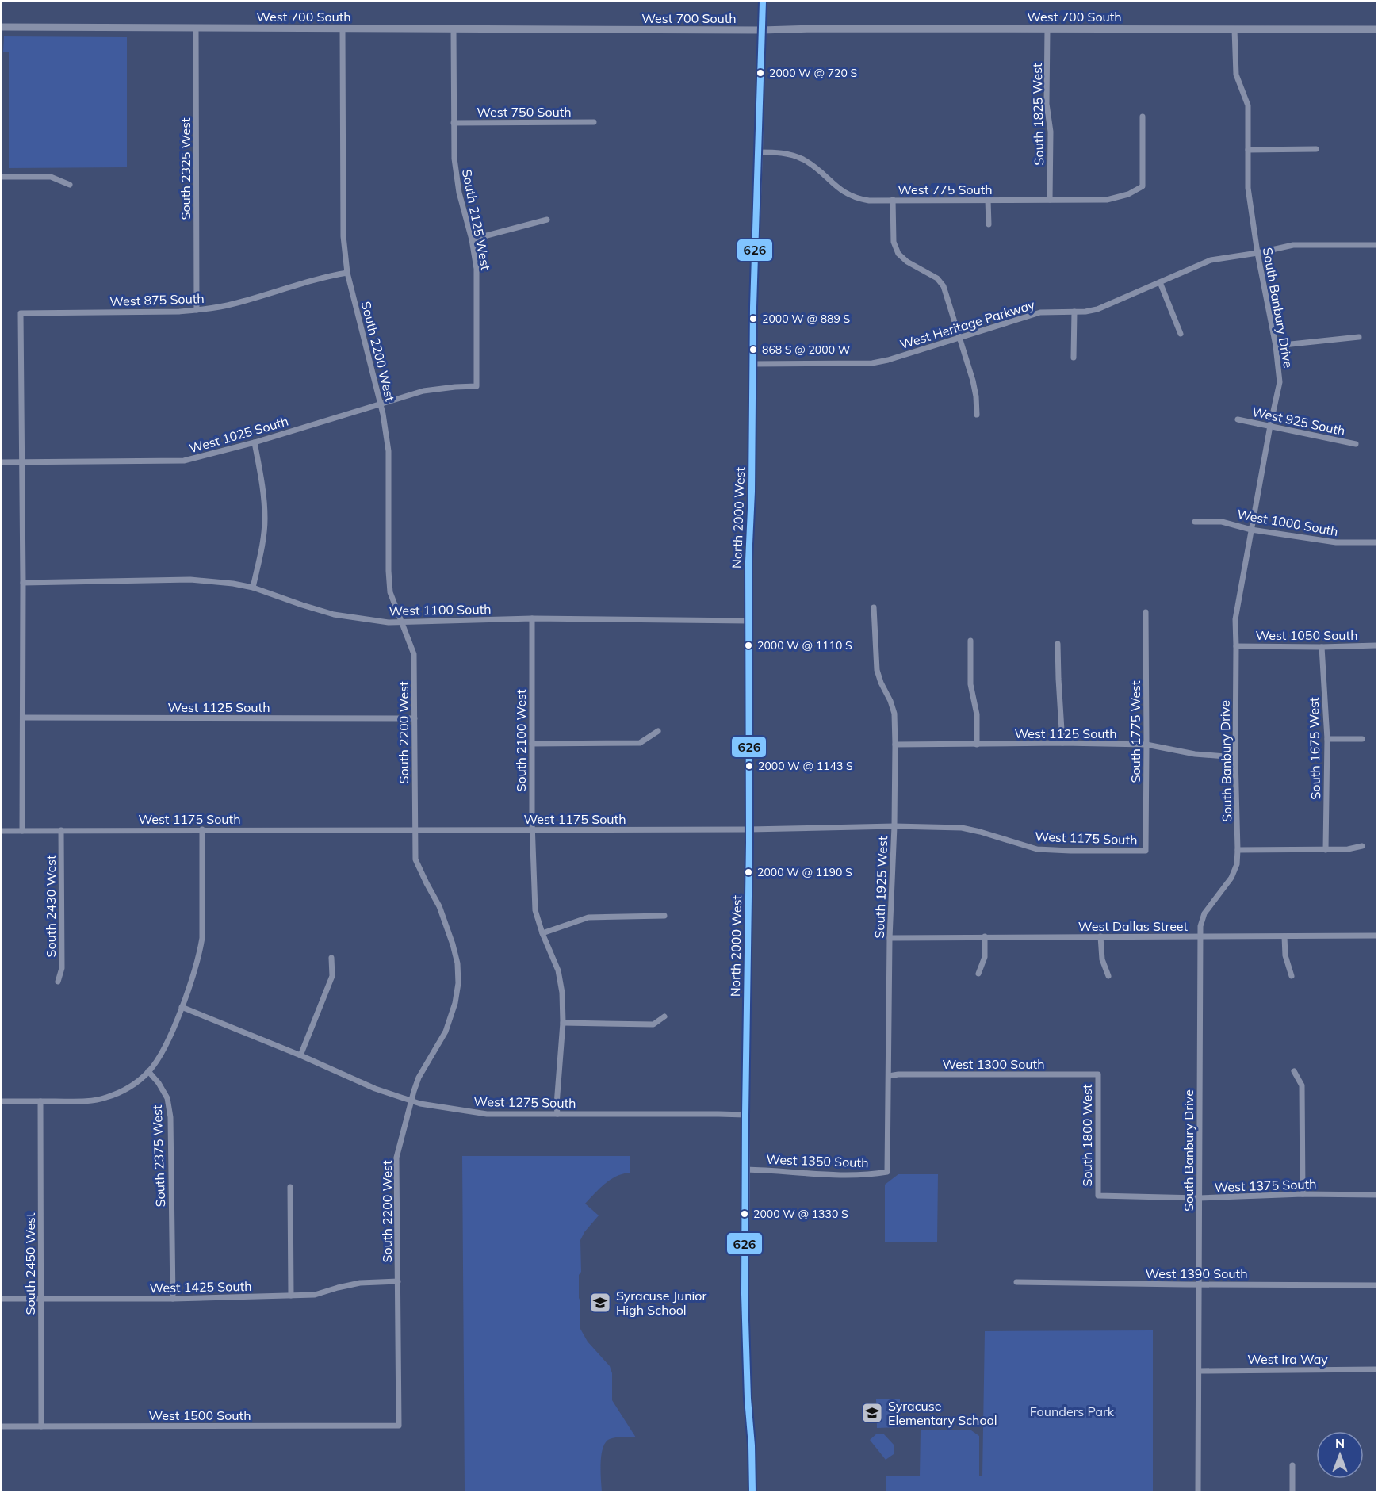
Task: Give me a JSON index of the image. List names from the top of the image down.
{
  "streets": {
    "main road": ["North 2000 West"],
    "street": [
      "West 700 South",
      "West 750 South",
      "South 1825 West",
      "South 2325 West",
      "West 775 South",
      "South 2125 West",
      "West 875 South",
      "South Banbury Drive",
      "West Heritage Parkway",
      "South 2200 West",
      "West 925 South",
      "West 1025 South",
      "West 1000 South",
      "West 1100 South",
      "West 1050 South",
      "West 1125 South",
      "South 1775 West",
      "South 2100 West",
      "South 1675 West",
      "West 1175 South",
      "South 1925 West",
      "South 2430 West",
      "West Dallas Street",
      "West 1300 South",
      "West 1275 South",
      "South 1800 West",
      "South 2375 West",
      "West 1350 South",
      "West 1375 South",
      "South 2450 West",
      "West 1390 South",
      "West 1425 South",
      "West Ira Way",
      "West 1500 South"
    ]
  },
  "crossings": [
    ["West 700 South", "South 1825 West"],
    ["West 700 South", "South 2325 West"],
    ["West 700 South", "South 2125 West"],
    ["West 700 South", "South Banbury Drive"],
    ["West 700 South", "South 2200 West"],
    ["West 700 South", "North 2000 West"],
    ["West 750 South", "South 2125 West"],
    ["South 1825 West", "West 775 South"],
    ["South 2325 West", "West 875 South"],
    ["West 775 South", "North 2000 West"],
    ["South 2125 West", "West 1025 South"],
    ["West 875 South", "South 2200 West"],
    ["West 875 South", "West 1025 South"],
    ["South Banbury Drive", "West Heritage Parkway"],
    ["South Banbury Drive", "West 925 South"],
    ["South Banbury Drive", "West 1000 South"],
    ["South Banbury Drive", "West 1050 South"],
    ["South Banbury Drive", "West 1125 South"],
    ["South Banbury Drive", "West Dallas Street"],
    ["South Banbury Drive", "West 1375 South"],
    ["South Banbury Drive", "West 1390 South"],
    ["South Banbury Drive", "West Ira Way"],
    ["West Heritage Parkway", "North 2000 West"],
    ["South 2200 West", "West 1025 South"],
    ["South 2200 West", "West 1100 South"],
    ["South 2200 West", "West 1125 South"],
    ["South 2200 West", "West 1175 South"],
    ["South 2200 West", "West 1275 South"],
    ["South 2200 West", "West 1425 South"],
    ["South 2200 West", "West 1500 South"],
    ["North 2000 West", "West 1100 South"],
    ["North 2000 West", "West 1175 South"],
    ["North 2000 West", "West 1275 South"],
    ["North 2000 West", "West 1350 South"],
    ["West 1100 South", "South 2100 West"],
    ["West 1050 South", "South 1675 West"],
    ["West 1125 South", "South 1775 West"],
    ["West 1125 South", "South 1925 West"],
    ["South 1775 West", "West 1175 South"],
    ["South 2100 West", "West 1175 South"],
    ["South 2100 West", "West 1275 South"],
    ["West 1175 South", "South 1925 West"],
    ["West 1175 South", "South 2430 West"],
    ["South 1925 West", "West Dallas Street"],
    ["South 1925 West", "West 1300 South"],
    ["South 1925 West", "West 1350 South"],
    ["West 1300 South", "South 1800 West"],
    ["South 1800 West", "West 1375 South"],
    ["South 2375 West", "West 1425 South"],
    ["South 2450 West", "West 1425 South"],
    ["South 2450 West", "West 1500 South"]
  ],
  "parks": ["Founders Park"],
  "places": {
    "other": [
      "2000 W @ 720 S",
      "2000 W @ 889 S",
      "868 S @ 2000 W",
      "2000 W @ 1110 S",
      "2000 W @ 1143 S",
      "2000 W @ 1190 S",
      "2000 W @ 1330 S"
    ],
    "school or university": ["Syracuse Junior High School", "Syracuse Elementary School"]
  },
  "lines": ["transit line 626"],
  "north": "top"
}
